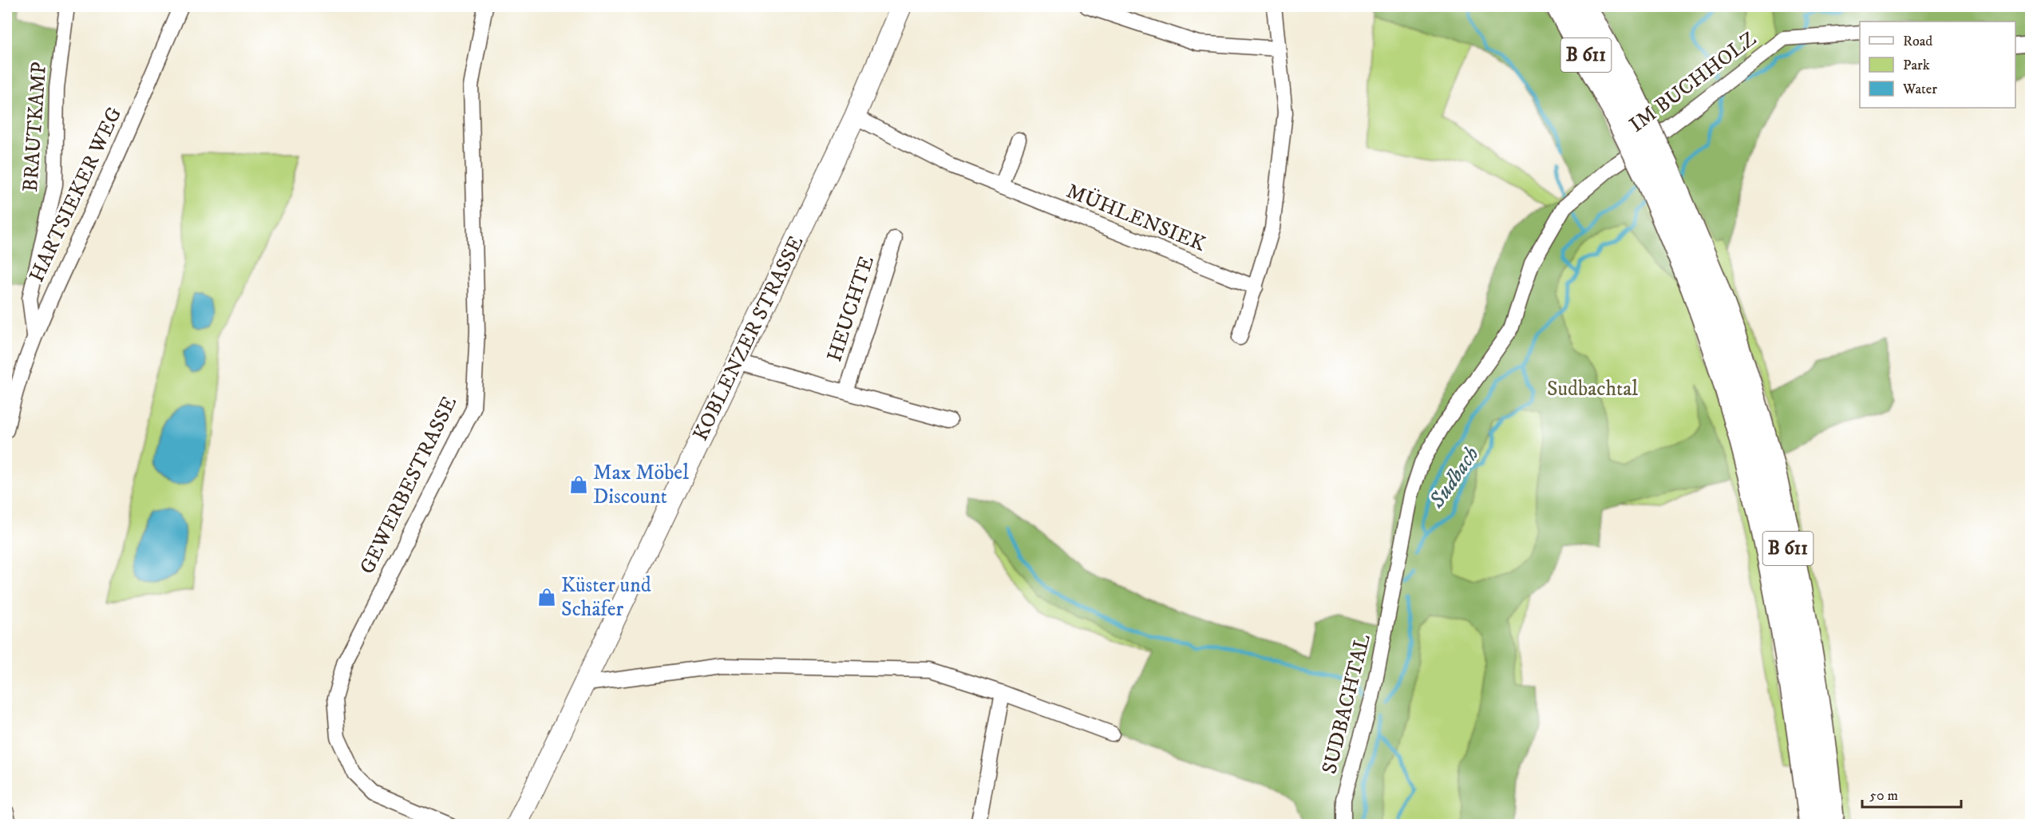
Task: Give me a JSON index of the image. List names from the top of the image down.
{
  "streets": {
    "highway": ["B 611"],
    "main road": ["KOBLENZER STRASSE"],
    "street": [
      "IM BUCHHOLZ",
      "BRAUTKAMP",
      "HARTSIEKER WEG",
      "MÜHLENSIEK",
      "HEUCHTE",
      "GEWERBESTRASSE",
      "SUDBACHTAL"
    ]
  },
  "crossings": [
    ["IM BUCHHOLZ", "SUDBACHTAL"],
    ["BRAUTKAMP", "HARTSIEKER WEG"],
    ["MÜHLENSIEK", "KOBLENZER STRASSE"],
    ["HEUCHTE", "KOBLENZER STRASSE"]
  ],
  "water": ["Sudbach"],
  "parks": ["Sudbachtal"],
  "places": {
    "shop": ["Max Möbel Discount", "Küster und Schäfer"]
  },
  "legend": ["Road", "Park", "Water"],
  "scale_bar": "50 m"
}
